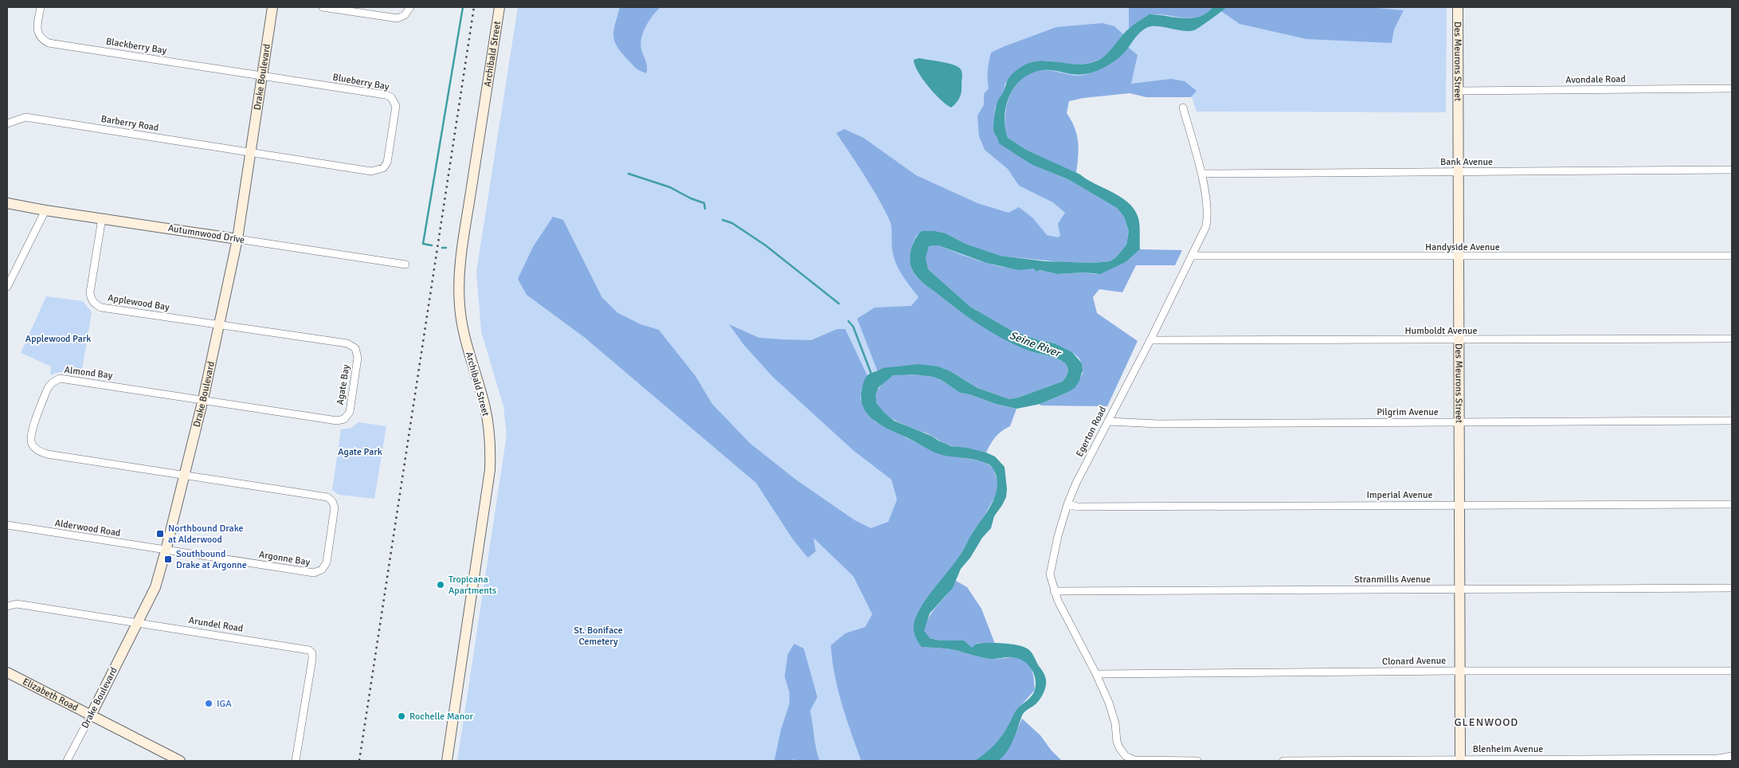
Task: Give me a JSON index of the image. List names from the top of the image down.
{
  "streets": {
    "street": [
      "Blackberry Bay",
      "Archibald Street",
      "Des Meurons Street",
      "Drake Boulevard",
      "Avondale Road",
      "Blueberry Bay",
      "Barberry Road",
      "Bank Avenue",
      "Autumnwood Drive",
      "Handyside Avenue",
      "Applewood Bay",
      "Humboldt Avenue",
      "Almond Bay",
      "Agate Bay",
      "Pilgrim Avenue",
      "Egerton Road",
      "Imperial Avenue",
      "Alderwood Road",
      "Argonne Bay",
      "Stranmillis Avenue",
      "Arundel Road",
      "Clonard Avenue",
      "Elizabeth Road",
      "Blenheim Avenue"
    ]
  },
  "crossings": [
    ["Blackberry Bay", "Drake Boulevard"],
    ["Blackberry Bay", "Blueberry Bay"],
    ["Des Meurons Street", "Avondale Road"],
    ["Des Meurons Street", "Bank Avenue"],
    ["Des Meurons Street", "Handyside Avenue"],
    ["Des Meurons Street", "Humboldt Avenue"],
    ["Des Meurons Street", "Pilgrim Avenue"],
    ["Des Meurons Street", "Imperial Avenue"],
    ["Des Meurons Street", "Stranmillis Avenue"],
    ["Des Meurons Street", "Clonard Avenue"],
    ["Des Meurons Street", "Blenheim Avenue"],
    ["Drake Boulevard", "Blueberry Bay"],
    ["Drake Boulevard", "Barberry Road"],
    ["Drake Boulevard", "Autumnwood Drive"],
    ["Drake Boulevard", "Applewood Bay"],
    ["Drake Boulevard", "Almond Bay"],
    ["Drake Boulevard", "Agate Bay"],
    ["Drake Boulevard", "Alderwood Road"],
    ["Drake Boulevard", "Argonne Bay"],
    ["Drake Boulevard", "Arundel Road"],
    ["Drake Boulevard", "Elizabeth Road"],
    ["Blueberry Bay", "Barberry Road"],
    ["Bank Avenue", "Egerton Road"],
    ["Autumnwood Drive", "Applewood Bay"],
    ["Handyside Avenue", "Egerton Road"],
    ["Applewood Bay", "Agate Bay"],
    ["Humboldt Avenue", "Egerton Road"],
    ["Almond Bay", "Agate Bay"],
    ["Almond Bay", "Argonne Bay"],
    ["Pilgrim Avenue", "Egerton Road"],
    ["Egerton Road", "Imperial Avenue"],
    ["Egerton Road", "Stranmillis Avenue"],
    ["Egerton Road", "Clonard Avenue"],
    ["Alderwood Road", "Argonne Bay"]
  ],
  "districts": ["GLENWOOD"],
  "water": ["Seine River"],
  "parks": ["Applewood Park", "Agate Park", "St. Boniface Cemetery"],
  "places": {
    "transit": ["Northbound Drake at Alderwood", "Southbound Drake at Argonne"],
    "other": ["Tropicana Apartments", "IGA", "Rochelle Manor"]
  }
}
